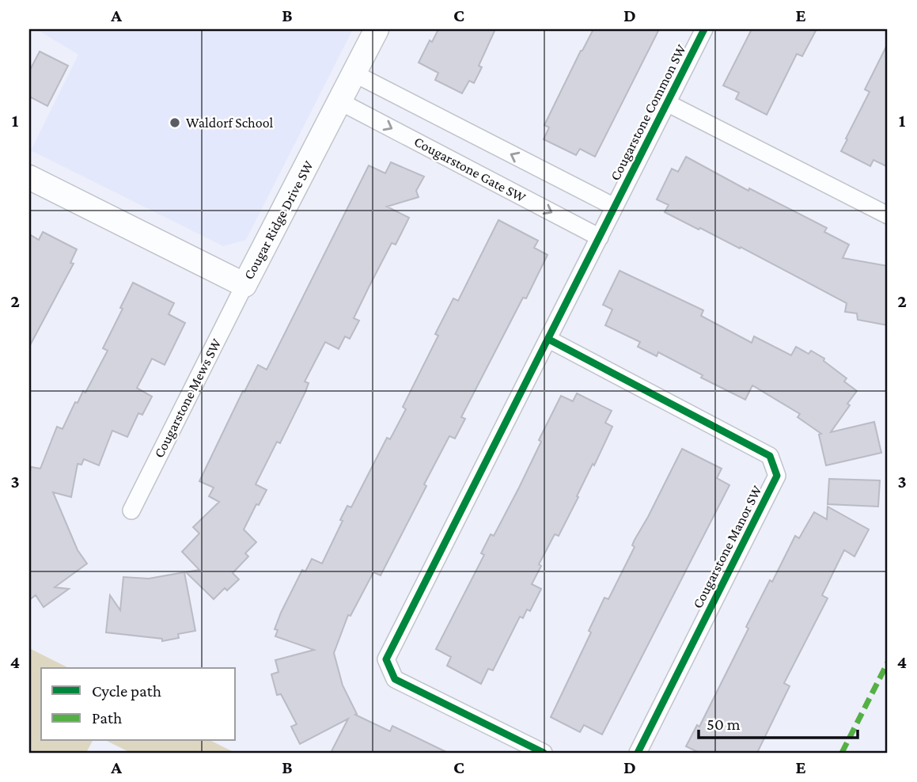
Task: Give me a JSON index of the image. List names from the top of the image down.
{
  "streets": {
    "street": [
      "Cougarstone Common SW",
      "Cougarstone Gate SW",
      "Cougar Ridge Drive SW",
      "Cougarstone Mews SW",
      "Cougarstone Manor SW"
    ]
  },
  "crossings": [
    ["Cougarstone Gate SW", "Cougar Ridge Drive SW"],
    ["Cougar Ridge Drive SW", "Cougarstone Mews SW"]
  ],
  "places": ["Waldorf School"],
  "legend": ["Cycle path", "Path"],
  "scale_bar": "50 m",
  "grid": {
    "columns": [
      "A",
      "B",
      "C",
      "D",
      "E"
    ],
    "rows": [
      "1",
      "2",
      "3",
      "4"
    ]
  }
}
